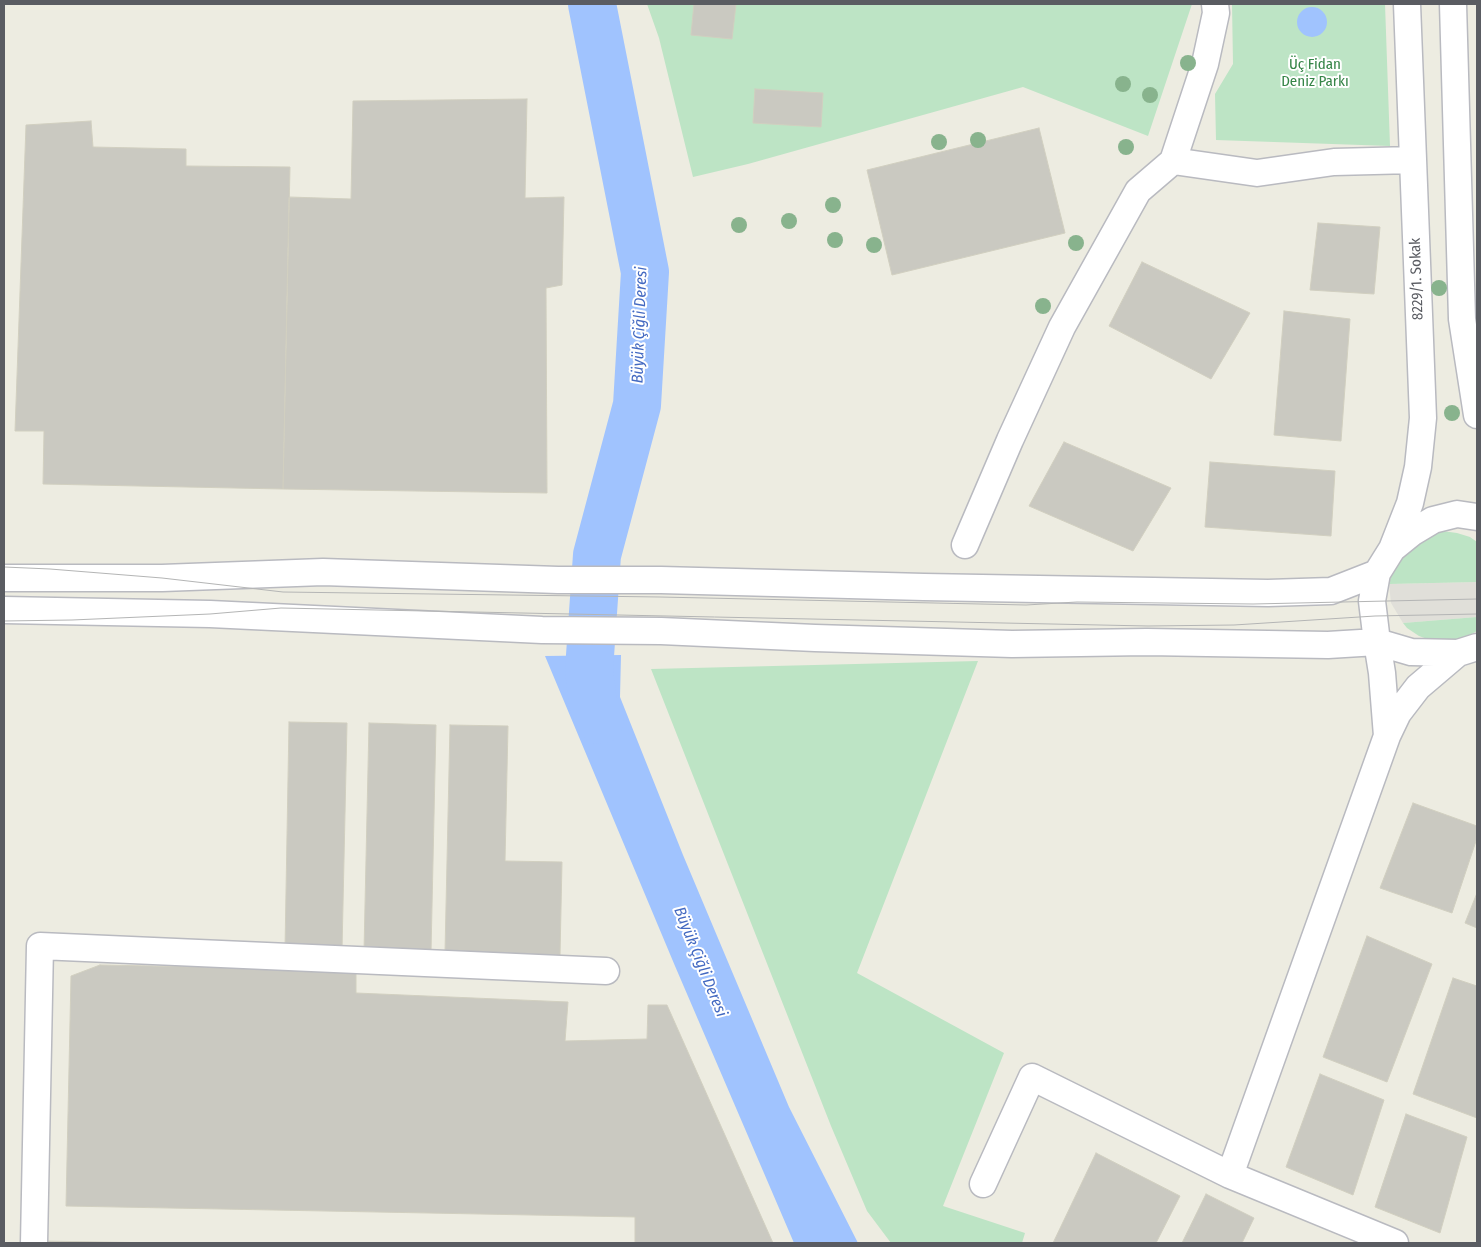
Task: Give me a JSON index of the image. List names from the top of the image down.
{
  "streets": {
    "street": ["8229/1. Sokak"]
  },
  "water": ["Büyük Çiğli Deresi"],
  "parks": ["Üç Fidan Deniz Parkı"]
}
